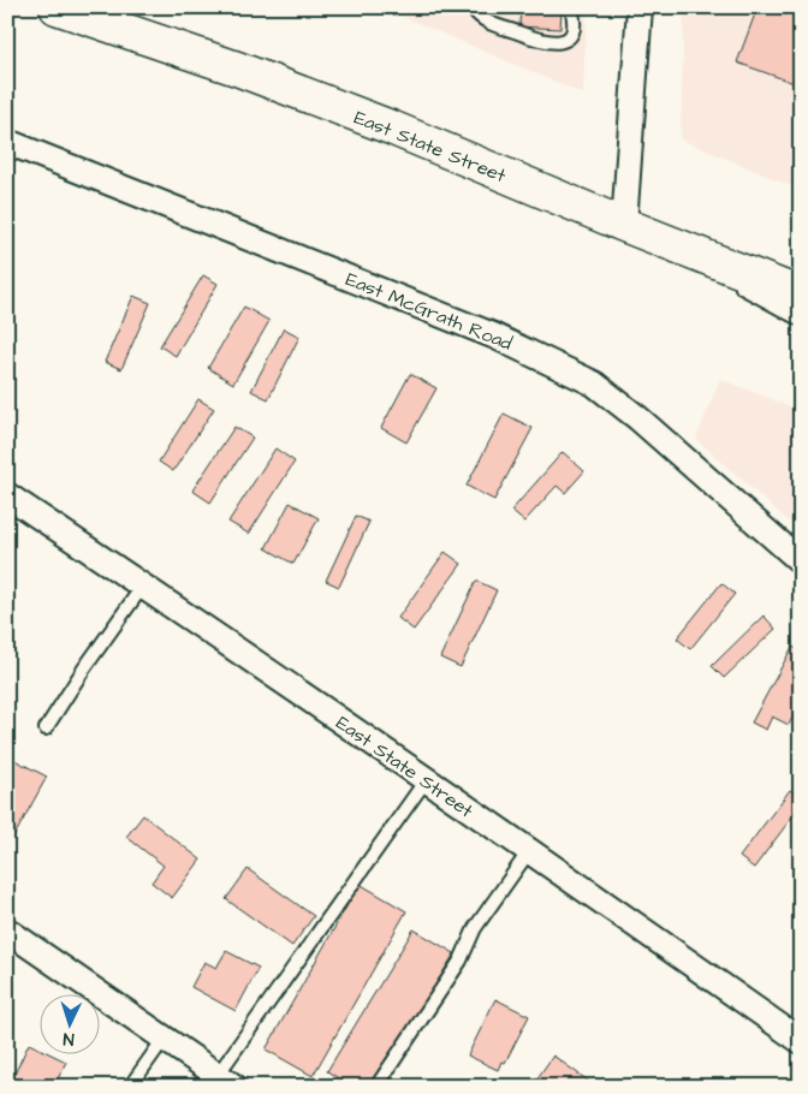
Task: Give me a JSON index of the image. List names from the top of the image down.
{
  "streets": {
    "highway": ["East State Street"],
    "street": ["East McGrath Road"]
  },
  "north": "bottom"
}
